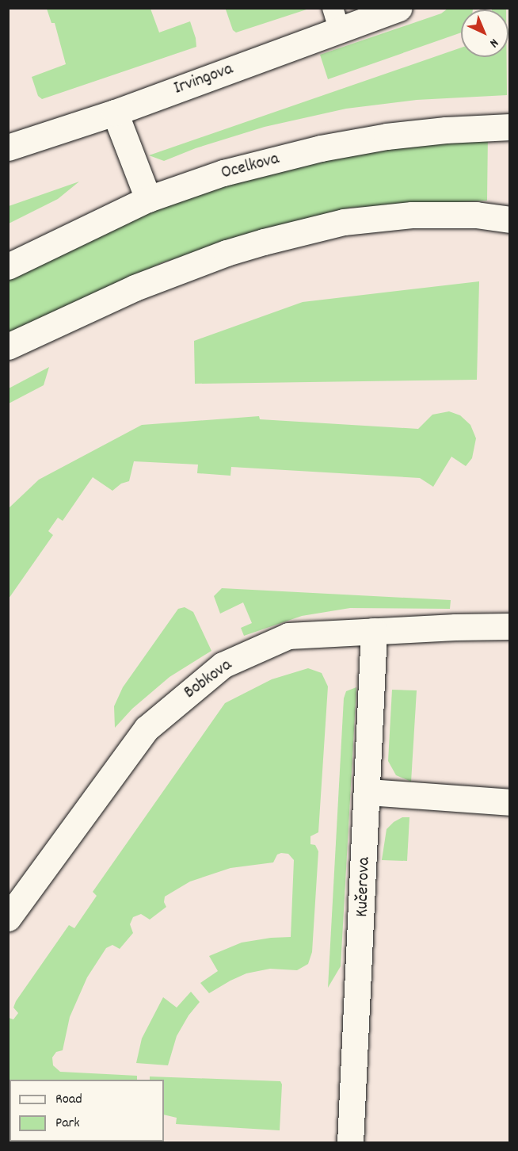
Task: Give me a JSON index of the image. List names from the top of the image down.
{
  "streets": {
    "street": [
      "Irvingova",
      "Ocelkova",
      "Bobkova",
      "Kučerova"
    ]
  },
  "crossings": [
    ["Bobkova", "Kučerova"]
  ],
  "legend": ["Road", "Park"],
  "north": "bottom right"
}
